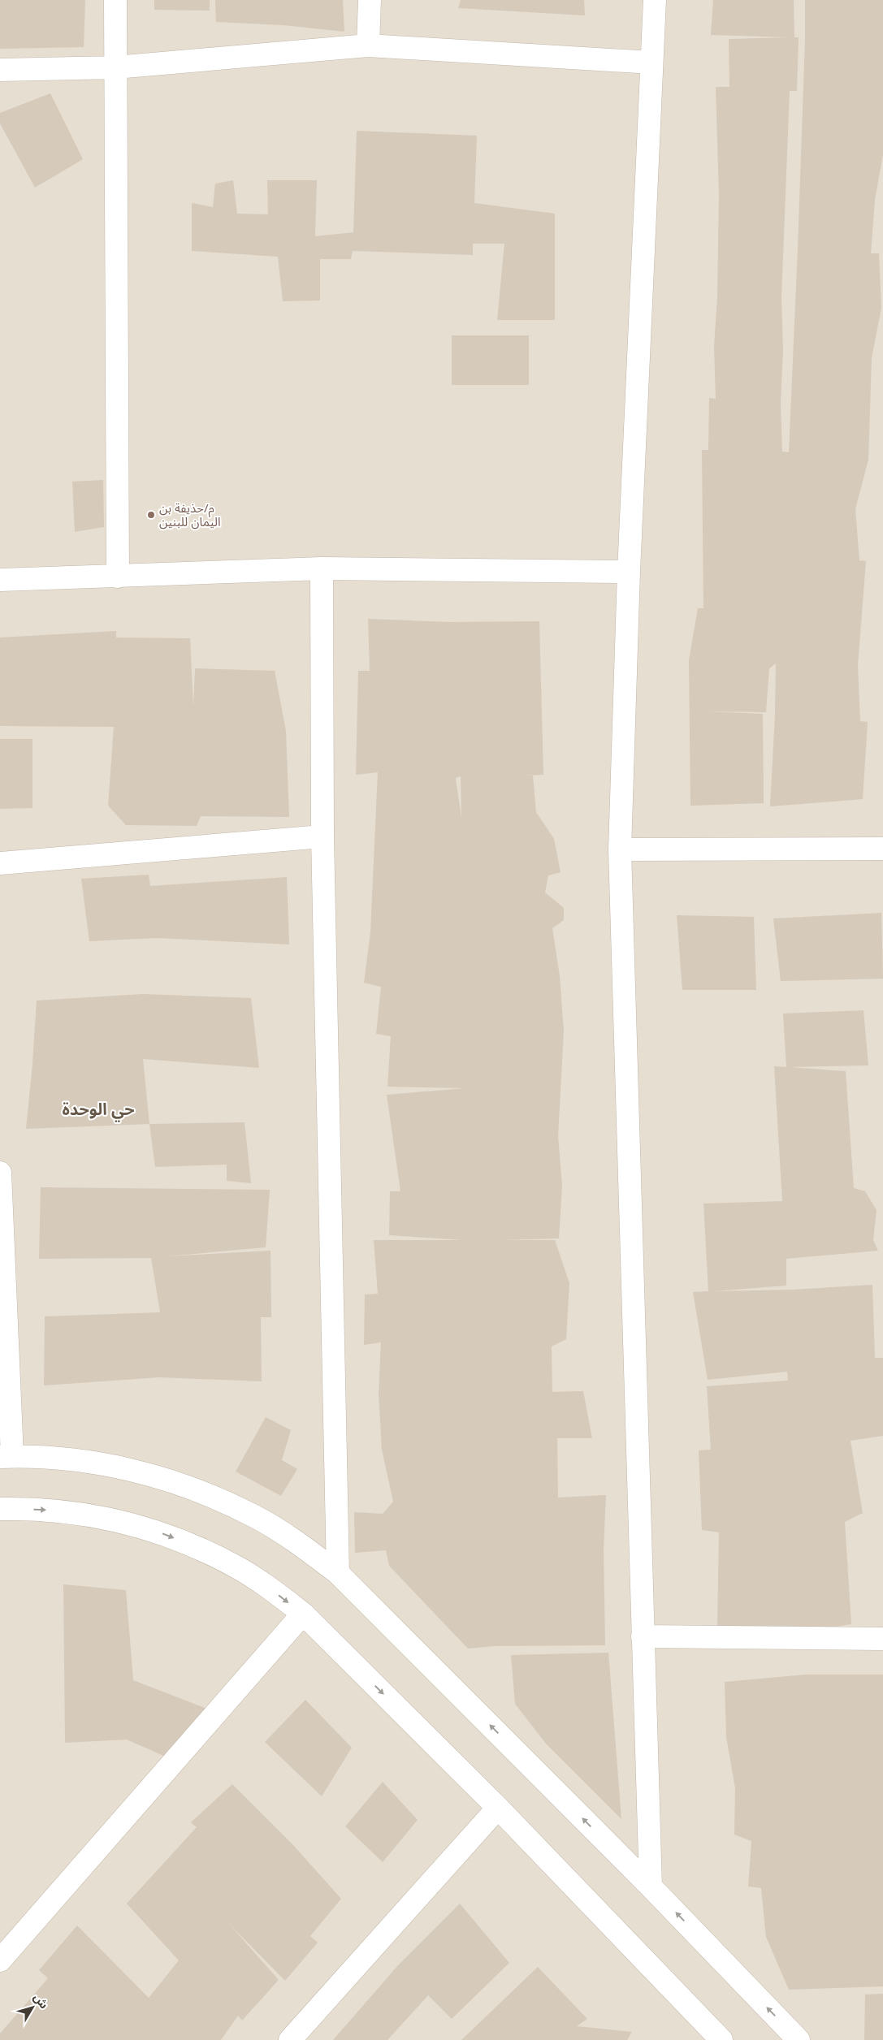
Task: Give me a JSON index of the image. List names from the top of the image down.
{
  "districts": ["حي الوحدة"],
  "places": ["م/حذيفة بن اليمان للبنين"],
  "north": "top right"
}
